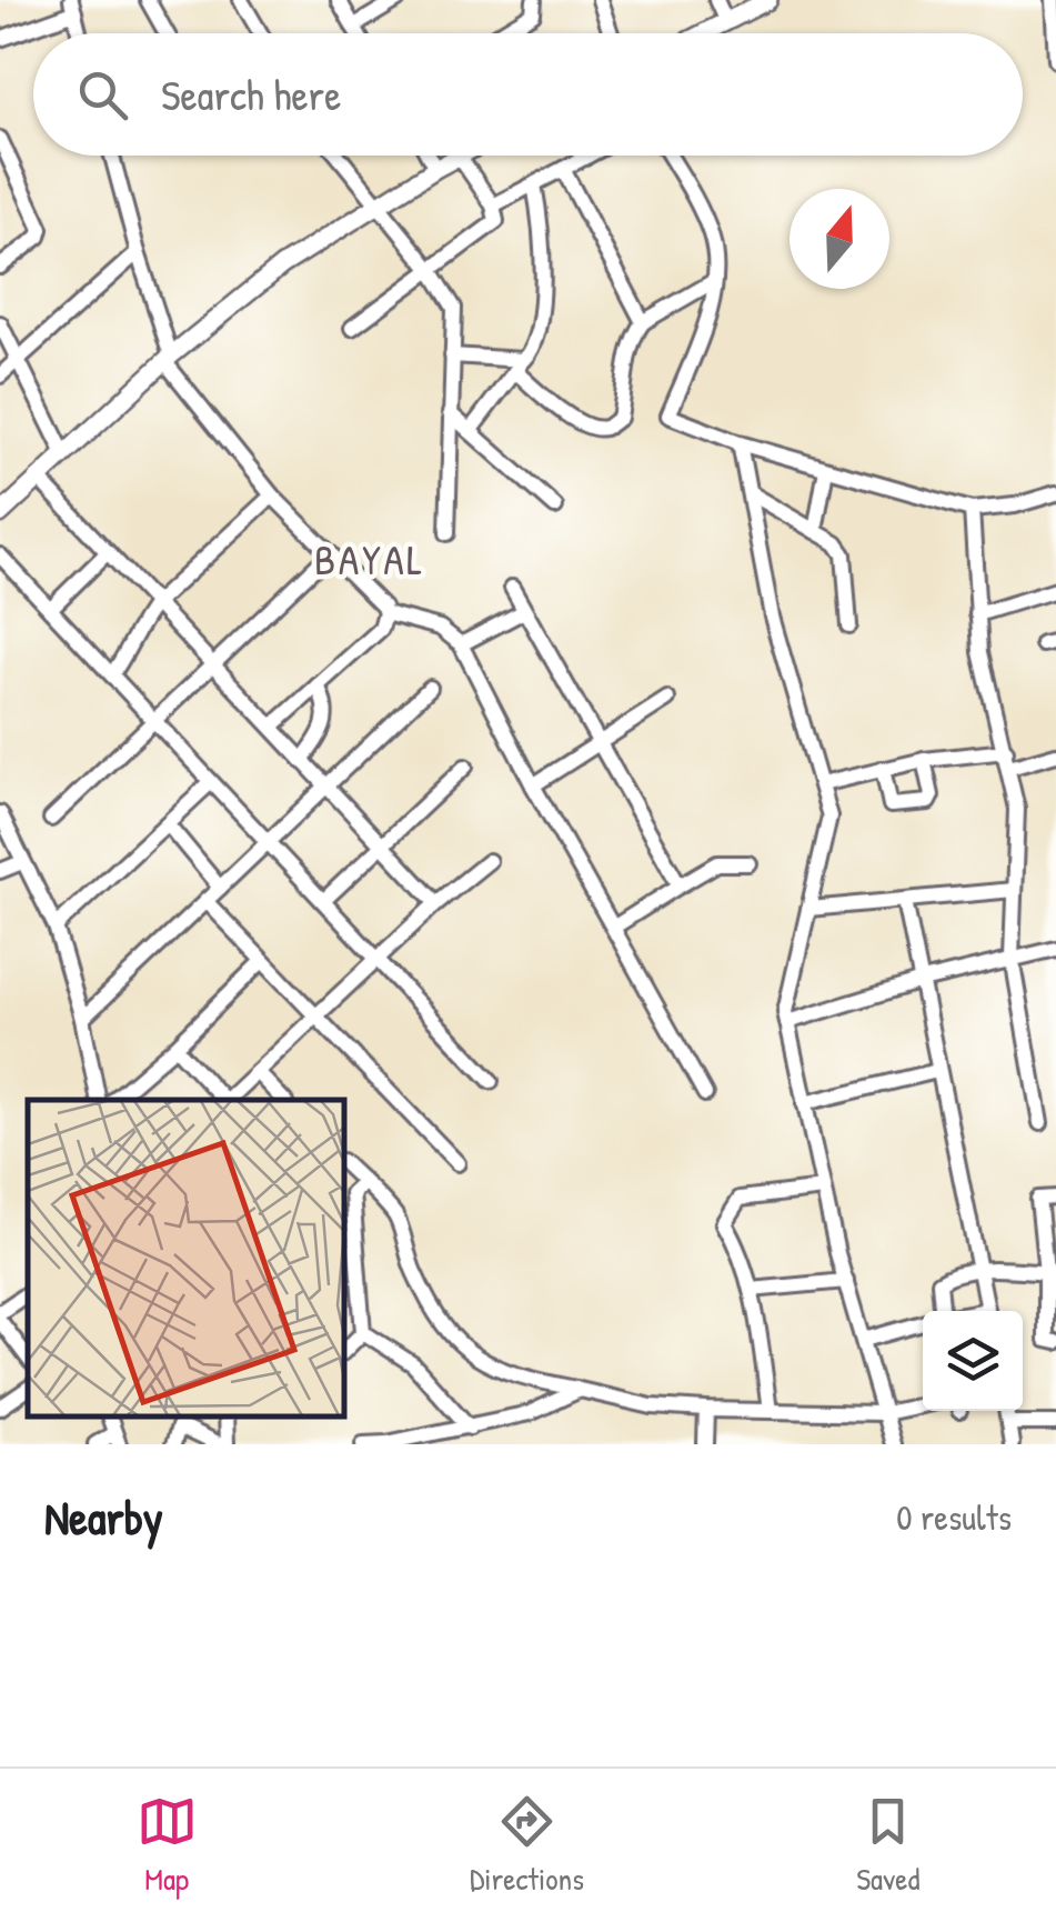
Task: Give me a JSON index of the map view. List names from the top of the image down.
{
  "districts": ["BAYAL"],
  "north": "top",
  "page": {
    "search": "Search here",
    "heading": ["Nearby", "0 results"],
    "nav": ["Map", "Directions", "Saved"]
  }
}
